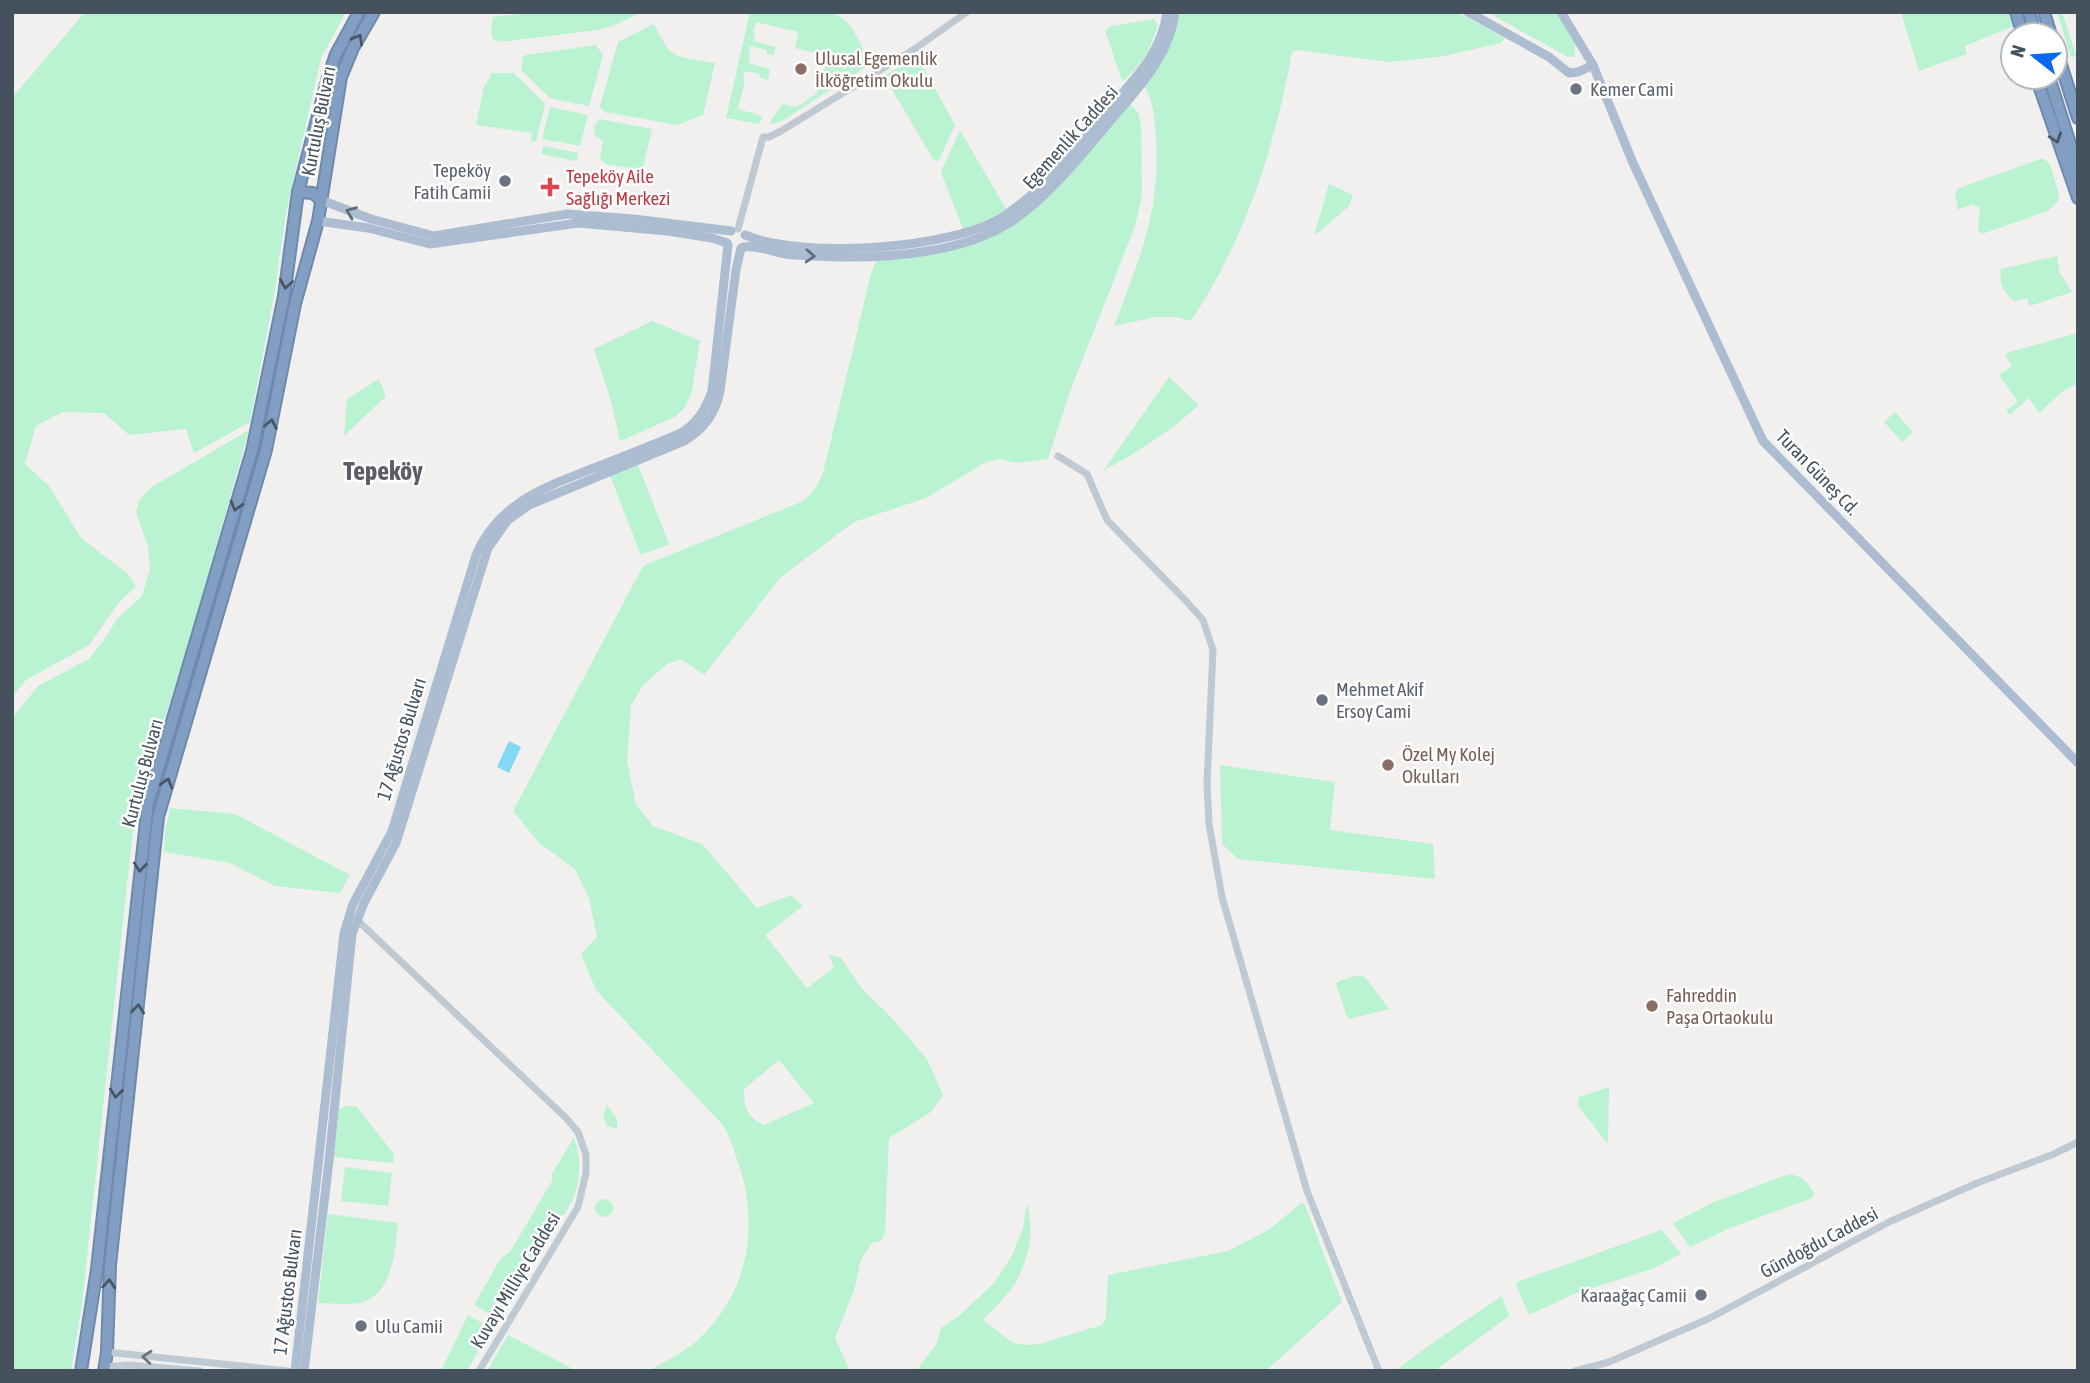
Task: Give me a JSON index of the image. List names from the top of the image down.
{
  "streets": {
    "highway": ["Kurtuluş Bulvarı"],
    "main road": ["Egemenlik Caddesi", "Turan Güneş Cd.", "17 Ağustos Bulvarı"],
    "street": ["Gündoğdu Caddesi", "Kuvayı Milliye Caddesi"]
  },
  "crossings": [
    ["Kurtuluş Bulvarı", "Egemenlik Caddesi"],
    ["Egemenlik Caddesi", "17 Ağustos Bulvarı"],
    ["17 Ağustos Bulvarı", "Kuvayı Milliye Caddesi"]
  ],
  "districts": ["Tepeköy"],
  "places": {
    "other": [
      "Ulusal Egemenlik İlköğretim Okulu",
      "Kemer Cami",
      "Tepeköy Fatih Camii",
      "Mehmet Akif Ersoy Cami",
      "Özel My Kolej Okulları",
      "Fahreddin Paşa Ortaokulu",
      "Karaağaç Camii",
      "Ulu Camii"
    ],
    "health": ["Tepeköy Aile Sağlığı Merkezi"]
  },
  "north": "left"
}
